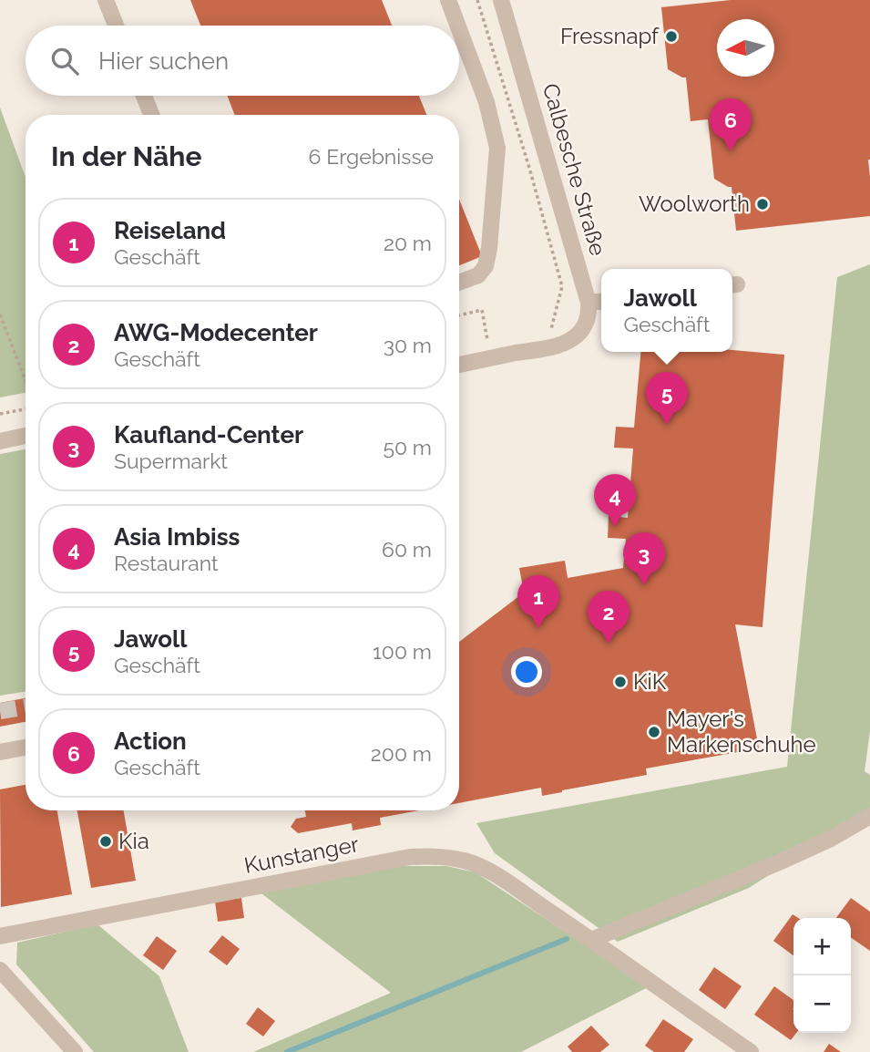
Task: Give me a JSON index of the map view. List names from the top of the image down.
{
  "streets": {
    "street": ["Calbesche Straße", "Kunstanger"]
  },
  "places": [
    "Fressnapf",
    "Woolworth",
    "KiK",
    "Mayer's Markenschuhe",
    "Kia"
  ],
  "north": "left",
  "page": {
    "search": "Hier suchen",
    "pins": [
      "6",
      "5",
      "4",
      "3",
      "1",
      "2"
    ],
    "heading": ["In der Nähe", "6 Ergebnisse"],
    "list": [
      {
        "mark": "1",
        "name": "Reiseland",
        "note": "Geschäft",
        "value": "20 m"
      },
      {
        "mark": "2",
        "name": "AWG-Modecenter",
        "note": "Geschäft",
        "value": "30 m"
      },
      {
        "mark": "3",
        "name": "Kaufland-Center",
        "note": "Supermarkt",
        "value": "50 m"
      },
      {
        "mark": "4",
        "name": "Asia Imbiss",
        "note": "Restaurant",
        "value": "60 m"
      },
      {
        "mark": "5",
        "name": "Jawoll",
        "note": "Geschäft",
        "value": "100 m"
      },
      {
        "mark": "6",
        "name": "Action",
        "note": "Geschäft",
        "value": "200 m"
      }
    ],
    "popup": ["Jawoll", "Geschäft"],
    "map_buttons": ["+", "−"]
  }
}
